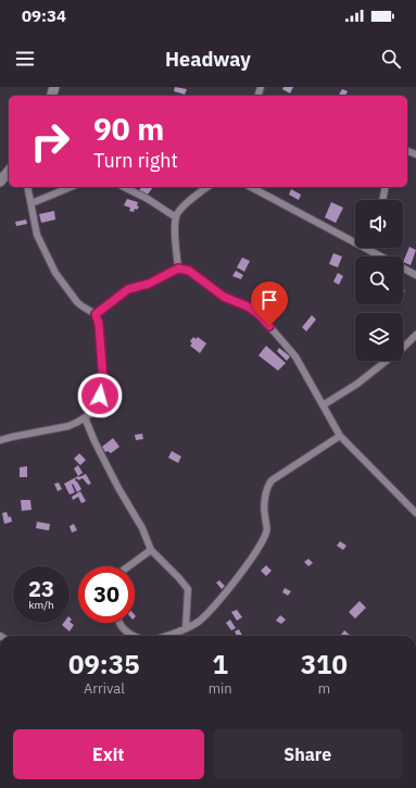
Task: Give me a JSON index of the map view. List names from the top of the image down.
{
  "page": {
    "status": "09:34",
    "header": "Headway",
    "turn": ["90 m", "Turn right"],
    "speed": "23 km/h",
    "limit": "30",
    "eta": [
      "09:35",
      "Arrival",
      "1",
      "min",
      "310",
      "m"
    ],
    "buttons": ["Exit", "Share"]
  }
}
